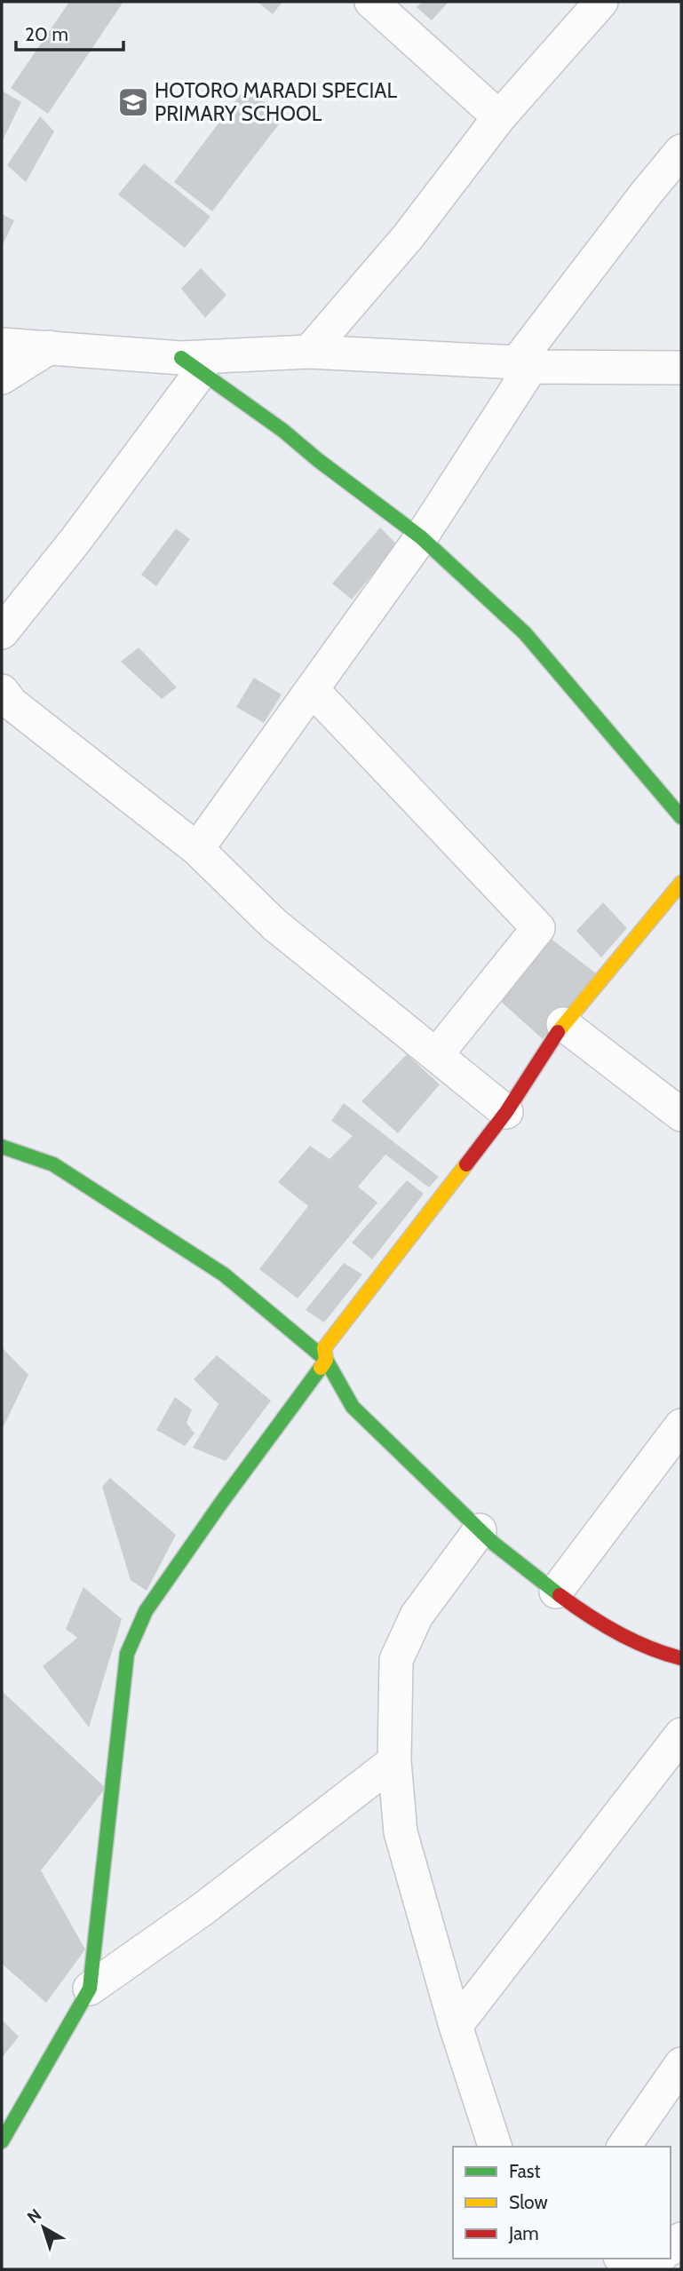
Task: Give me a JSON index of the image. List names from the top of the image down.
{
  "places": {
    "school or university": ["HOTORO MARADI SPECIAL PRIMARY SCHOOL"]
  },
  "legend": ["Fast", "Slow", "Jam"],
  "scale_bar": "20 m",
  "north": "top left"
}
